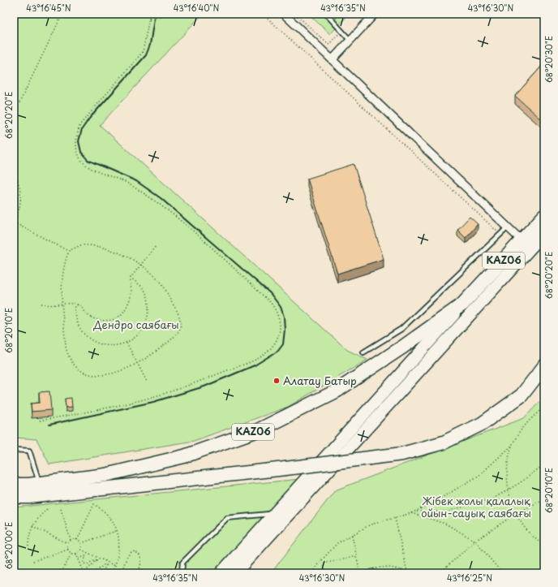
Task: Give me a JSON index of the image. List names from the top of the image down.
{
  "streets": {
    "highway": ["KАZ06"]
  },
  "parks": ["Дендро саябағы", "Жібек жолы қалалық ойын-сауық саябағы"],
  "places": ["Алатау Батыр"],
  "coordinates": [
    "43°16'45\"N",
    "43°16'40\"N",
    "43°16'35\"N",
    "43°16'30\"N",
    "68°20'30\"E",
    "68°20'20\"E",
    "68°20'10\"E",
    "68°20'00\"E",
    "43°16'25\"N"
  ]
}
